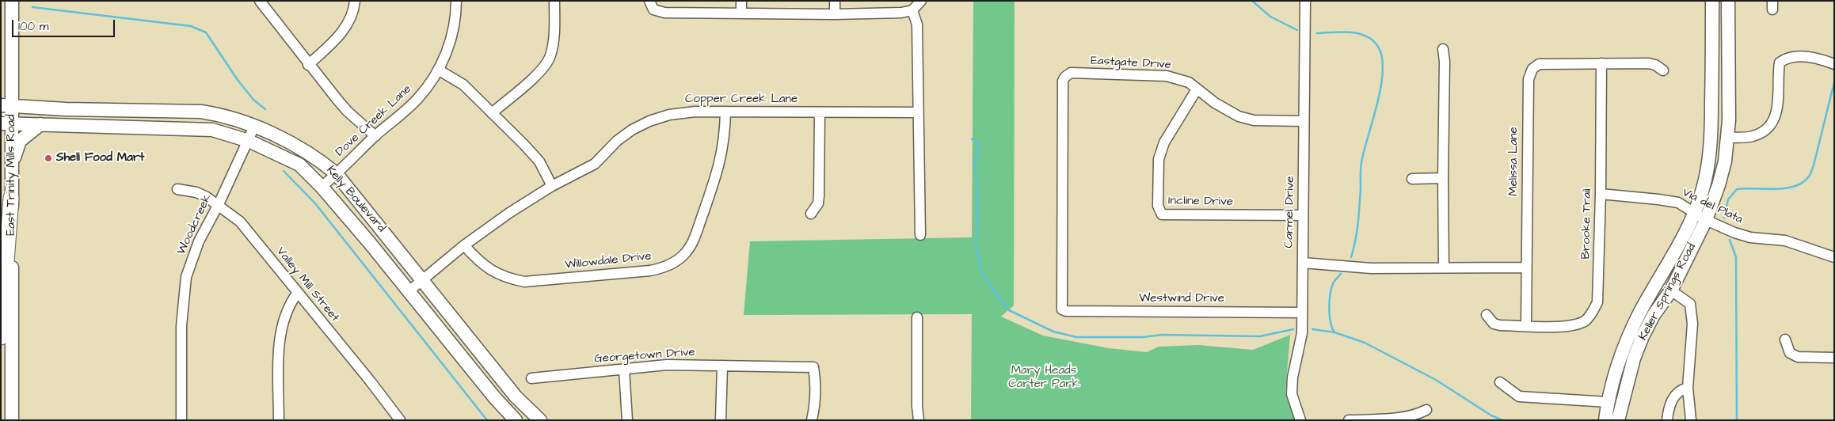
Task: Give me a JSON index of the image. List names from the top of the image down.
{
  "streets": {
    "main road": ["East Trinity Mills Road", "Kelly Boulevard", "Keller Springs Road"],
    "street": [
      "Eastgate Drive",
      "Copper Creek Lane",
      "Dove Creek Lane",
      "Melissa Lane",
      "Incline Drive",
      "Via del Plata",
      "Carmel Drive",
      "Brooke Trail",
      "Woodcreek",
      "Willowdale Drive",
      "Valley Mill Street",
      "Westwind Drive",
      "Georgetown Drive"
    ]
  },
  "crossings": [
    ["Eastgate Drive", "Incline Drive"],
    ["Eastgate Drive", "Carmel Drive"],
    ["Eastgate Drive", "Westwind Drive"],
    ["Copper Creek Lane", "Kelly Boulevard"],
    ["Copper Creek Lane", "Willowdale Drive"],
    ["Dove Creek Lane", "Kelly Boulevard"],
    ["Melissa Lane", "Brooke Trail"],
    ["East Trinity Mills Road", "Kelly Boulevard"],
    ["Kelly Boulevard", "Woodcreek"],
    ["Incline Drive", "Carmel Drive"],
    ["Via del Plata", "Brooke Trail"],
    ["Via del Plata", "Keller Springs Road"],
    ["Carmel Drive", "Westwind Drive"],
    ["Woodcreek", "Valley Mill Street"]
  ],
  "parks": ["Mary Heads Carter Park"],
  "places": ["Shell Food Mart"],
  "scale_bar": "100 m"
}
